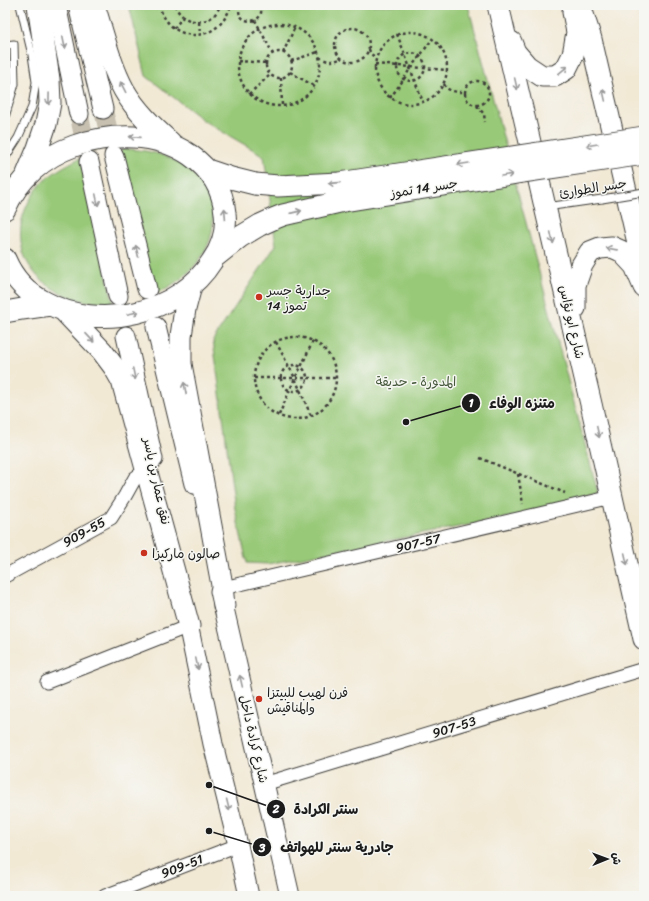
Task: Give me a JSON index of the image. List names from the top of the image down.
{
  "streets": {
    "main road": [
      "جسر 14 تموز",
      "شارع ابو نؤاس",
      "نفق عمار بن ياسر",
      "شارع كرادة داخل"
    ],
    "street": [
      "909-55",
      "907-57",
      "907-53",
      "909-51"
    ],
    "lane": ["جسر الطوارئ"]
  },
  "crossings": [
    ["جسر الطوارئ", "شارع ابو نؤاس"],
    ["شارع ابو نؤاس", "907-57"],
    ["907-57", "شارع كرادة داخل"],
    ["907-53", "شارع كرادة داخل"]
  ],
  "parks": ["المدورة - حديقة"],
  "places": [
    "جدارية جسر 14 تموز",
    "متنزه الوفاء",
    "صالون ماركيزا",
    "فرن لهيب للبيتزا والمناقيش",
    "سنتر الكرادة",
    "جادرية سنتر للهواتف"
  ],
  "north": "right"
}
